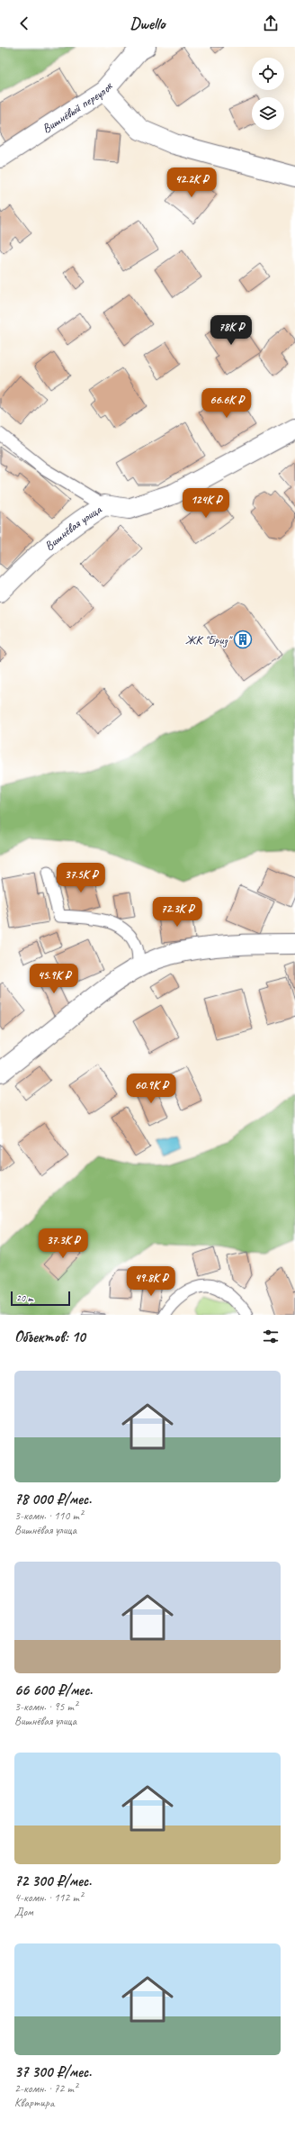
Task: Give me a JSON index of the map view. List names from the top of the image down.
{
  "streets": {
    "street": ["Вишнёвый переулок", "Вишнёвая улица"]
  },
  "places": {
    "building": ["ЖК \"Бриз\""]
  },
  "scale_bar": "20 m",
  "page": {
    "header": "Dwello",
    "price": [
      "42.2K ₽",
      "78K ₽",
      "66.6K ₽",
      "124K ₽",
      "37.5K ₽",
      "72.3K ₽",
      "45.9K ₽",
      "60.9K ₽",
      "37.3K ₽",
      "49.8K ₽"
    ],
    "scale": "20 m",
    "heading": "Объектов: 10",
    "list": [
      {
        "name": "78 000 ₽/мес.",
        "note": "3-комн. · 110 m² · Вишнёвая улица"
      },
      {
        "name": "66 600 ₽/мес.",
        "note": "3-комн. · 95 m² · Вишнёвая улица"
      },
      {
        "name": "72 300 ₽/мес.",
        "note": "4-комн. · 112 m² · Дом"
      },
      {
        "name": "37 300 ₽/мес.",
        "note": "2-комн. · 72 m² · Квартира"
      }
    ]
  }
}
